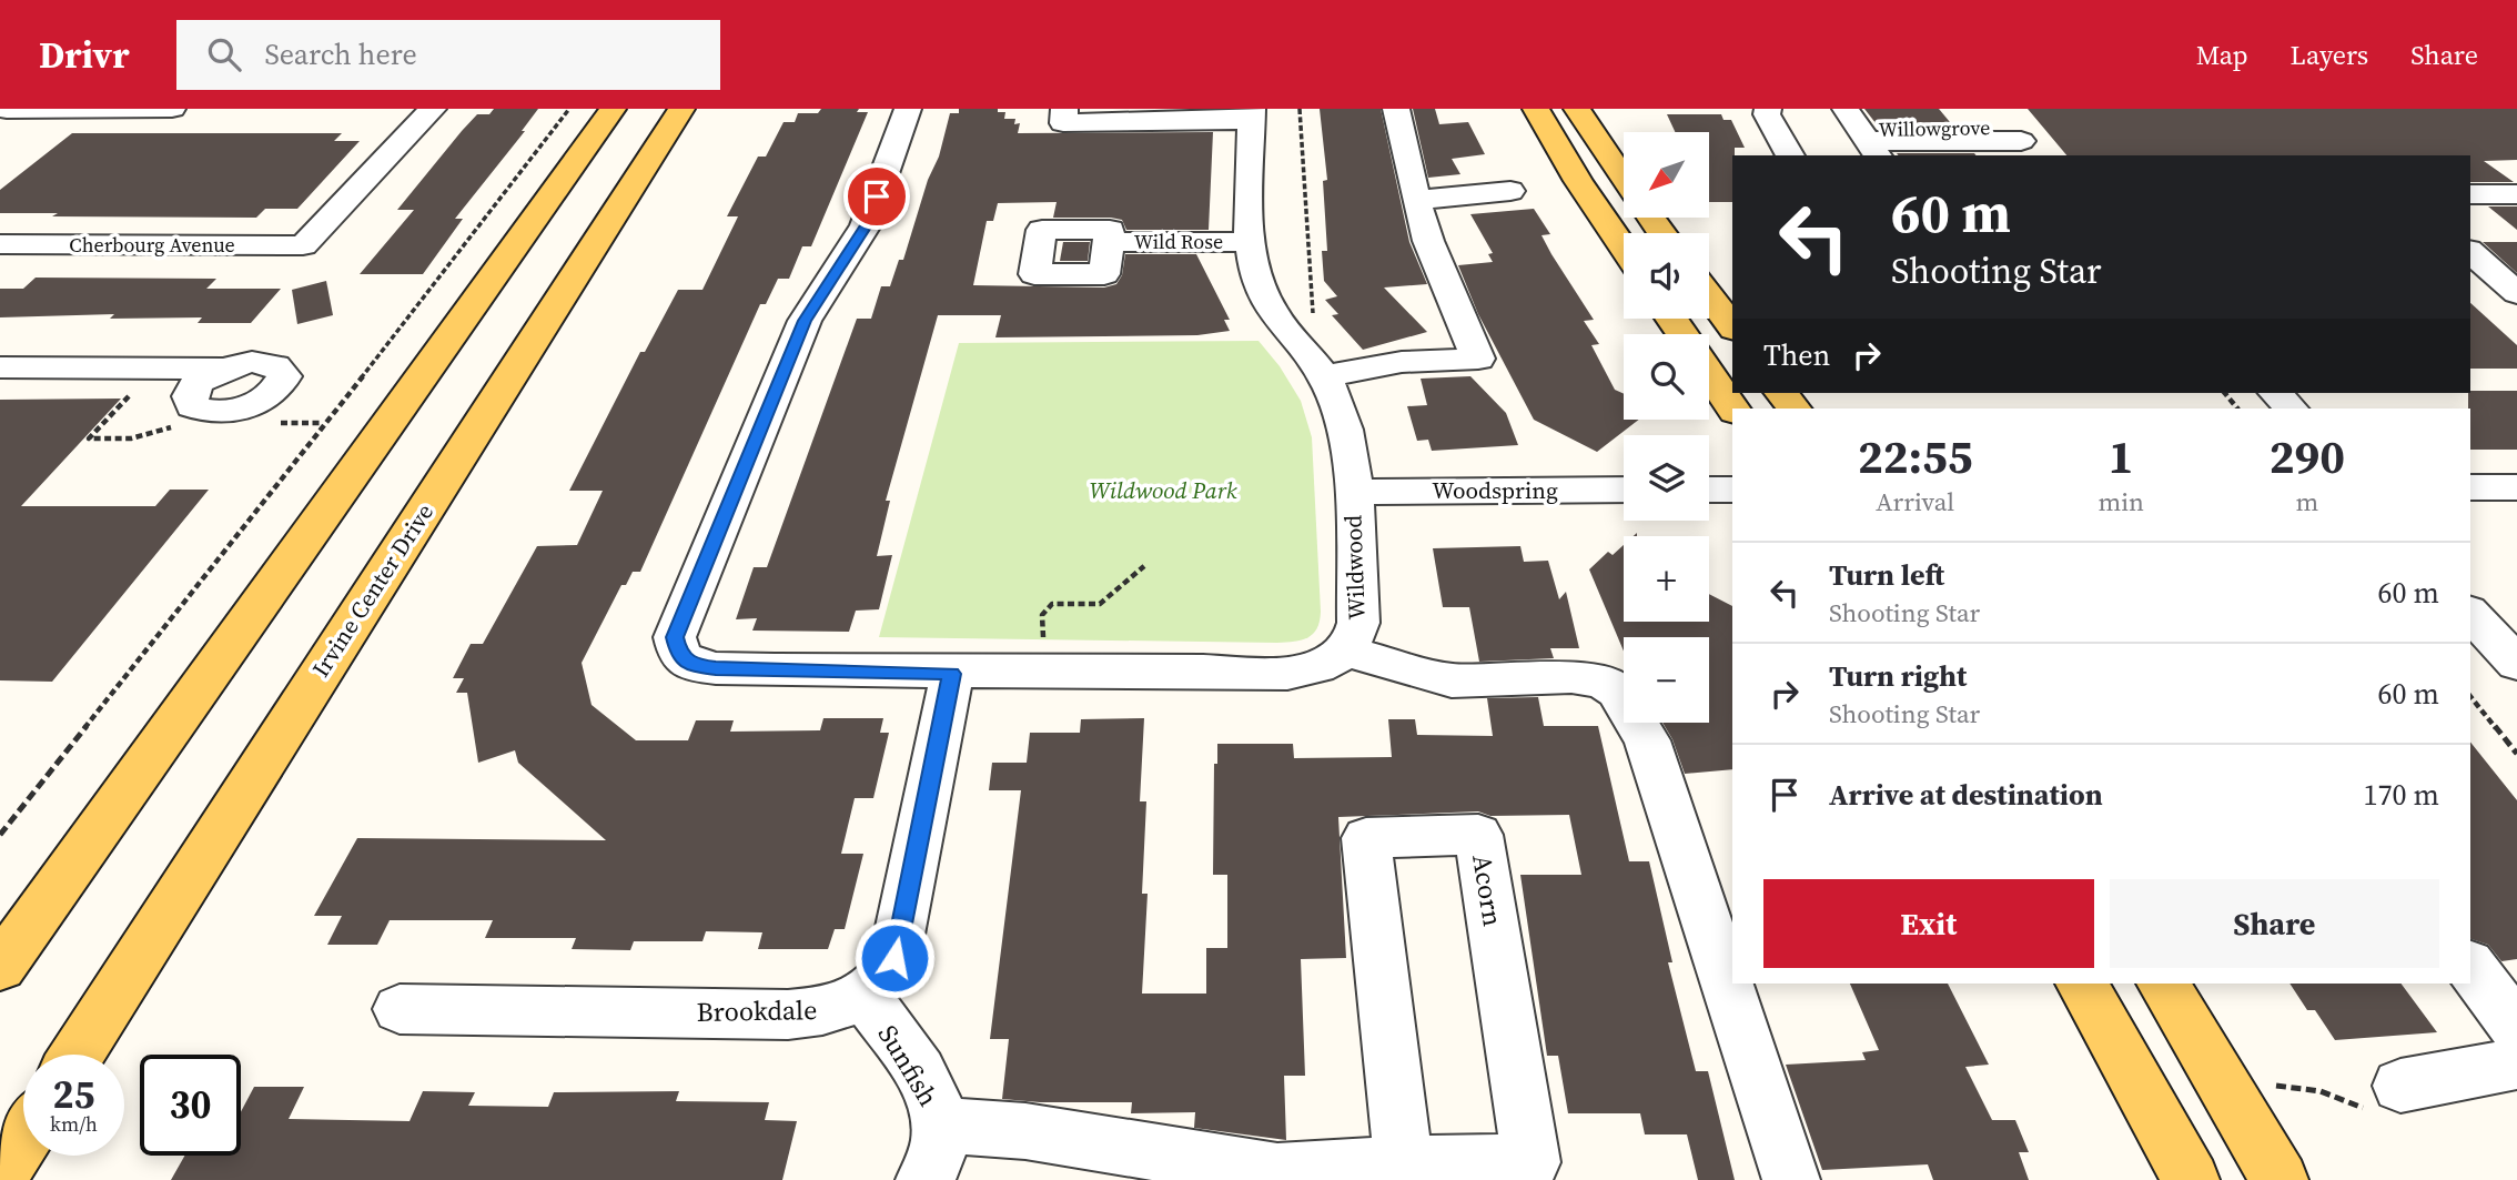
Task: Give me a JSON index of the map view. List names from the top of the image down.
{
  "streets": {
    "main road": ["Irvine Center Drive"],
    "street": [
      "Willowgrove",
      "Wild Rose",
      "Cherbourg Avenue",
      "Woodspring",
      "Wildwood",
      "Acorn",
      "Brookdale",
      "Sunfish"
    ]
  },
  "crossings": [
    ["Wild Rose", "Wildwood"],
    ["Woodspring", "Wildwood"],
    ["Acorn", "Sunfish"],
    ["Brookdale", "Sunfish"]
  ],
  "parks": ["Wildwood Park"],
  "north": "bottom left",
  "page": {
    "header": "Drivr",
    "search": "Search here",
    "nav": ["Map", "Layers", "Share"],
    "map_buttons": ["+", "−"],
    "turn": ["60 m", "Shooting Star"],
    "then": "Then",
    "eta": [
      "22:55",
      "Arrival",
      "1",
      "min",
      "290",
      "m"
    ],
    "list": [
      {
        "name": "Turn left",
        "note": "Shooting Star",
        "value": "60 m"
      },
      {
        "name": "Turn right",
        "note": "Shooting Star",
        "value": "60 m"
      },
      {
        "name": "Arrive at destination",
        "value": "170 m"
      }
    ],
    "buttons": ["Exit", "Share"],
    "speed": "25 km/h",
    "limit": "30"
  }
}
